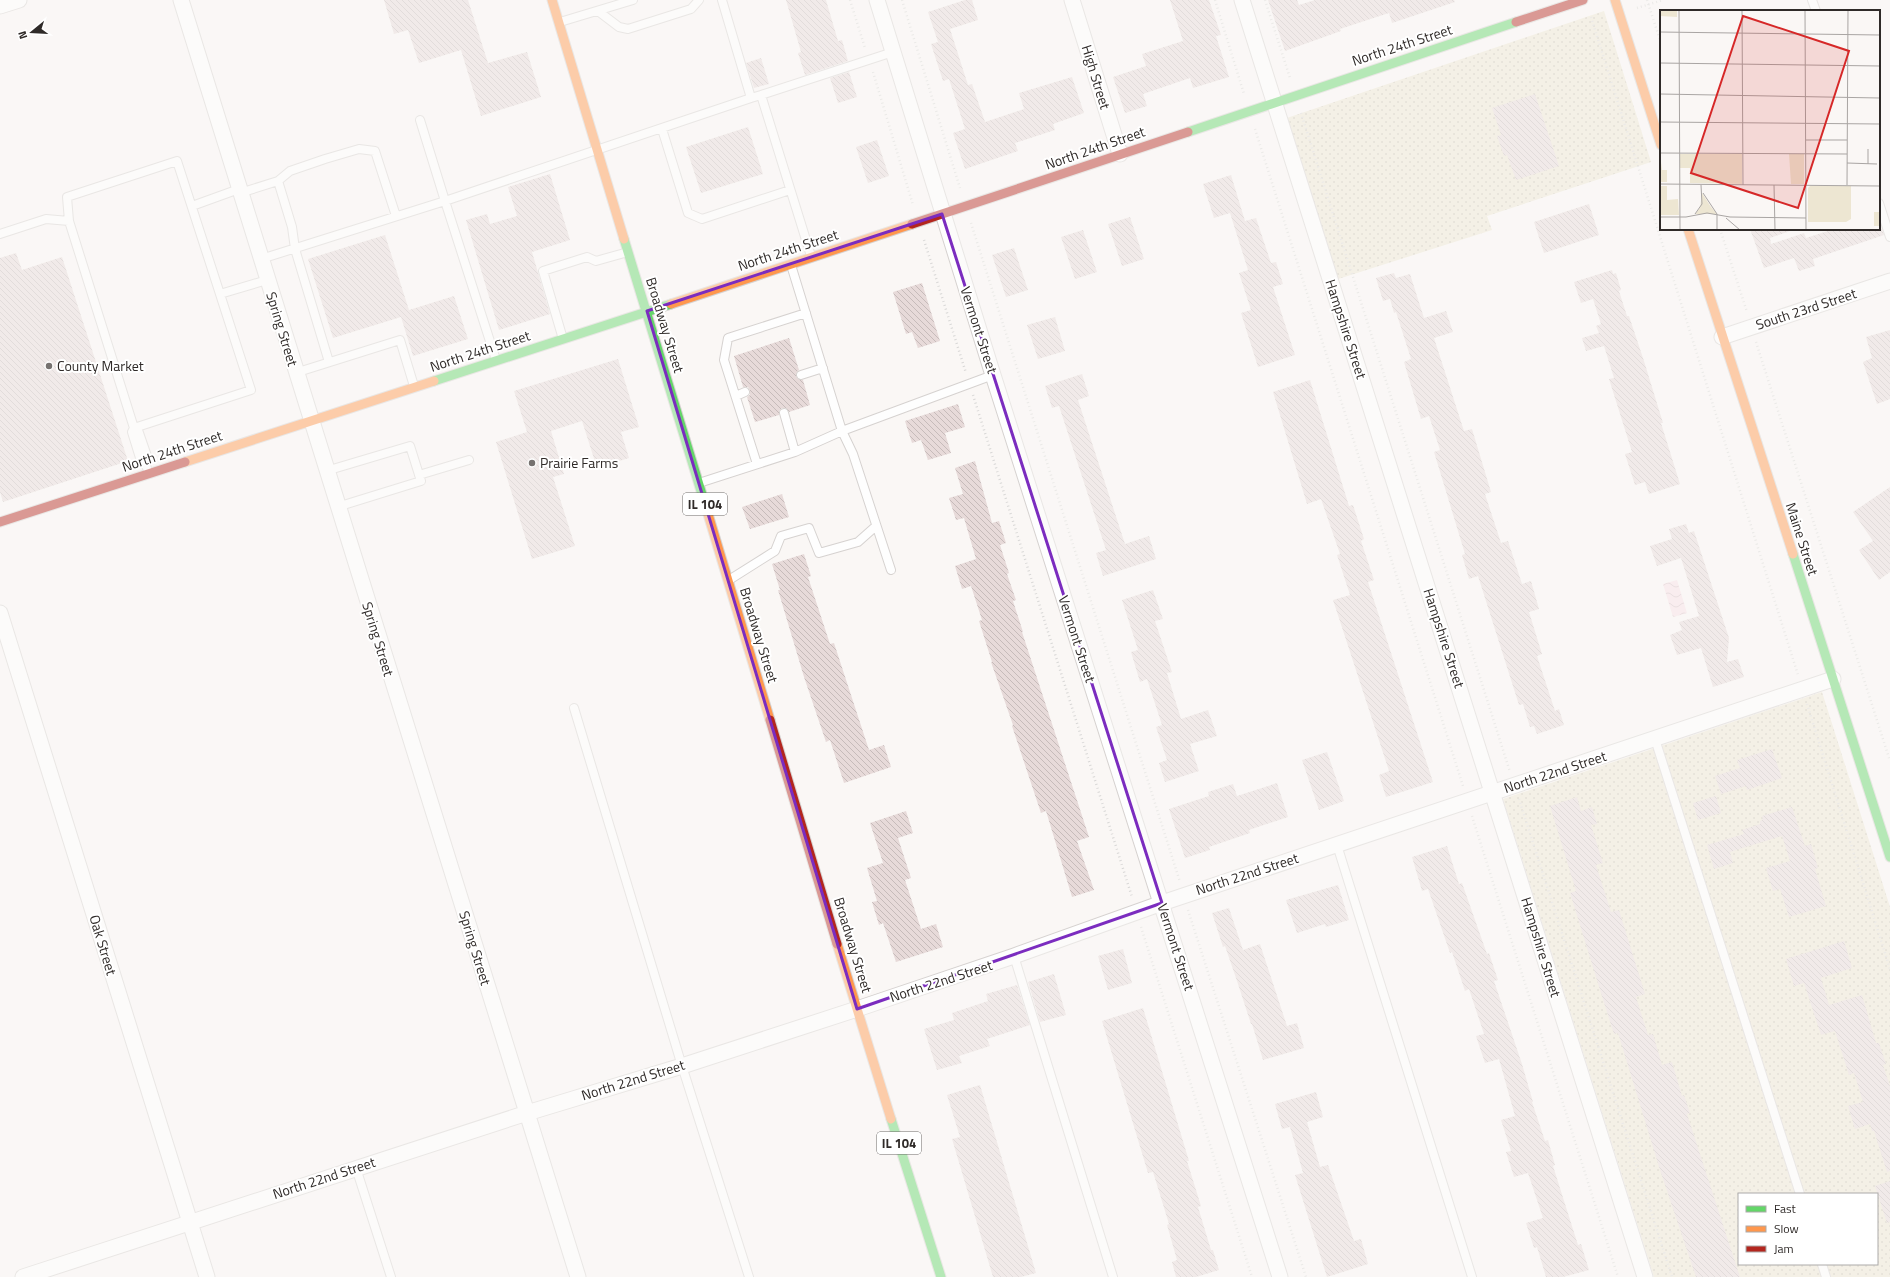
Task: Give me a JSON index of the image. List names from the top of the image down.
{
  "streets": {
    "main road": [
      "North 24th Street",
      "Broadway Street",
      "IL 104",
      "Maine Street"
    ],
    "street": [
      "High Street",
      "South 23rd Street",
      "Spring Street",
      "Hampshire Street",
      "Vermont Street",
      "North 22nd Street",
      "Oak Street"
    ]
  },
  "crossings": [
    ["North 24th Street", "High Street"],
    ["North 24th Street", "Broadway Street"],
    ["North 24th Street", "Spring Street"],
    ["North 24th Street", "Hampshire Street"],
    ["North 24th Street", "Vermont Street"],
    ["South 23rd Street", "Maine Street"],
    ["Broadway Street", "North 22nd Street"],
    ["Spring Street", "North 22nd Street"],
    ["Hampshire Street", "North 22nd Street"],
    ["Vermont Street", "North 22nd Street"],
    ["Maine Street", "North 22nd Street"],
    ["North 22nd Street", "Oak Street"]
  ],
  "places": ["County Market", "Prairie Farms"],
  "legend": ["Fast", "Slow", "Jam"],
  "north": "left"
}
